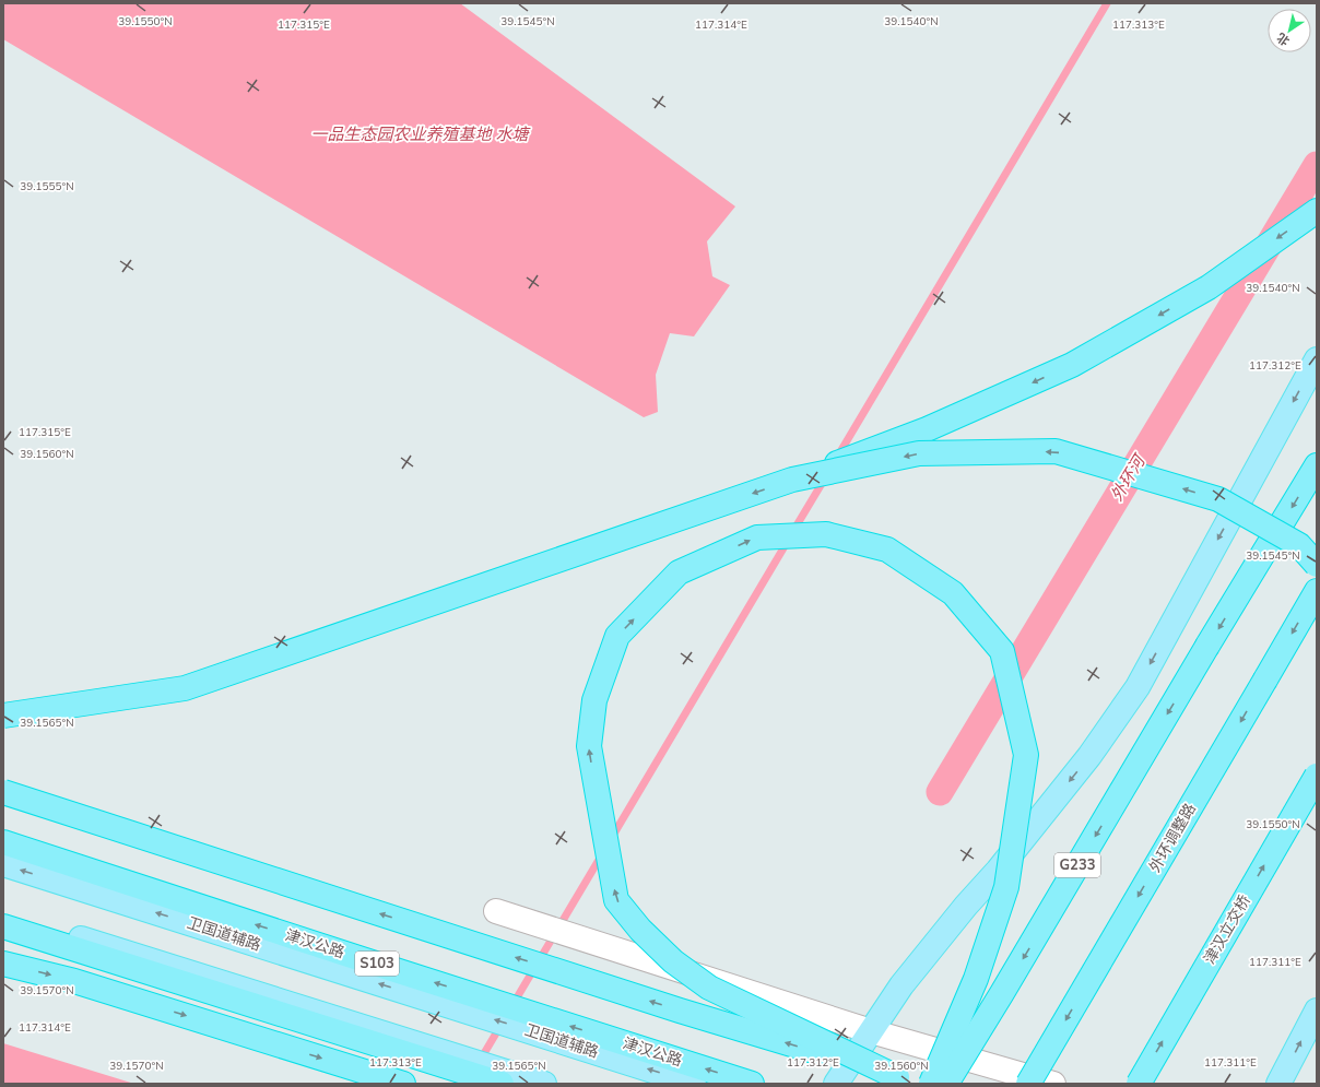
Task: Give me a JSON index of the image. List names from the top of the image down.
{
  "streets": {
    "highway": [
      "外环调整路",
      "G233",
      "津汉立交桥",
      "津汉公路",
      "S103"
    ],
    "main road": ["卫国道辅路"]
  },
  "water": ["一品生态园农业养殖基地 水塘", "外环河"],
  "north": "bottom left",
  "coordinates": [
    "39.1550°N",
    "39.1545°N",
    "39.1540°N",
    "117.315°E",
    "117.314°E",
    "117.313°E",
    "39.1555°N",
    "117.312°E",
    "39.1560°N",
    "39.1565°N",
    "117.311°E",
    "39.1570°N"
  ]
}
